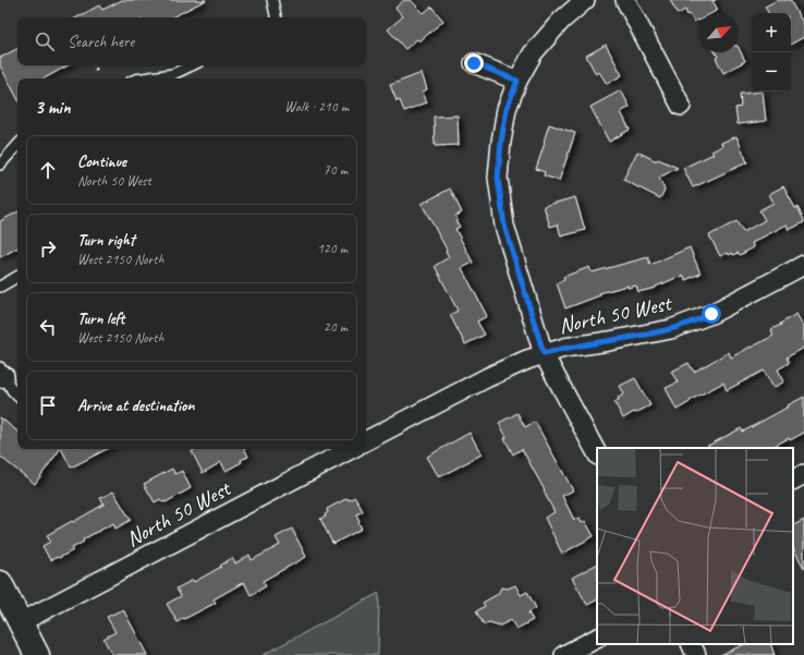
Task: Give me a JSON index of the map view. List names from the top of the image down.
{
  "streets": {
    "street": ["North 50 West"]
  },
  "north": "top right",
  "page": {
    "map_buttons": ["+", "−"],
    "search": "Search here",
    "heading": ["3 min", "Walk · 210 m"],
    "list": [
      ["Continue", "North 50 West", "70 m"],
      ["Turn right", "West 2150 North", "120 m"],
      ["Turn left", "West 2150 North", "20 m"],
      "Arrive at destination"
    ]
  }
}
